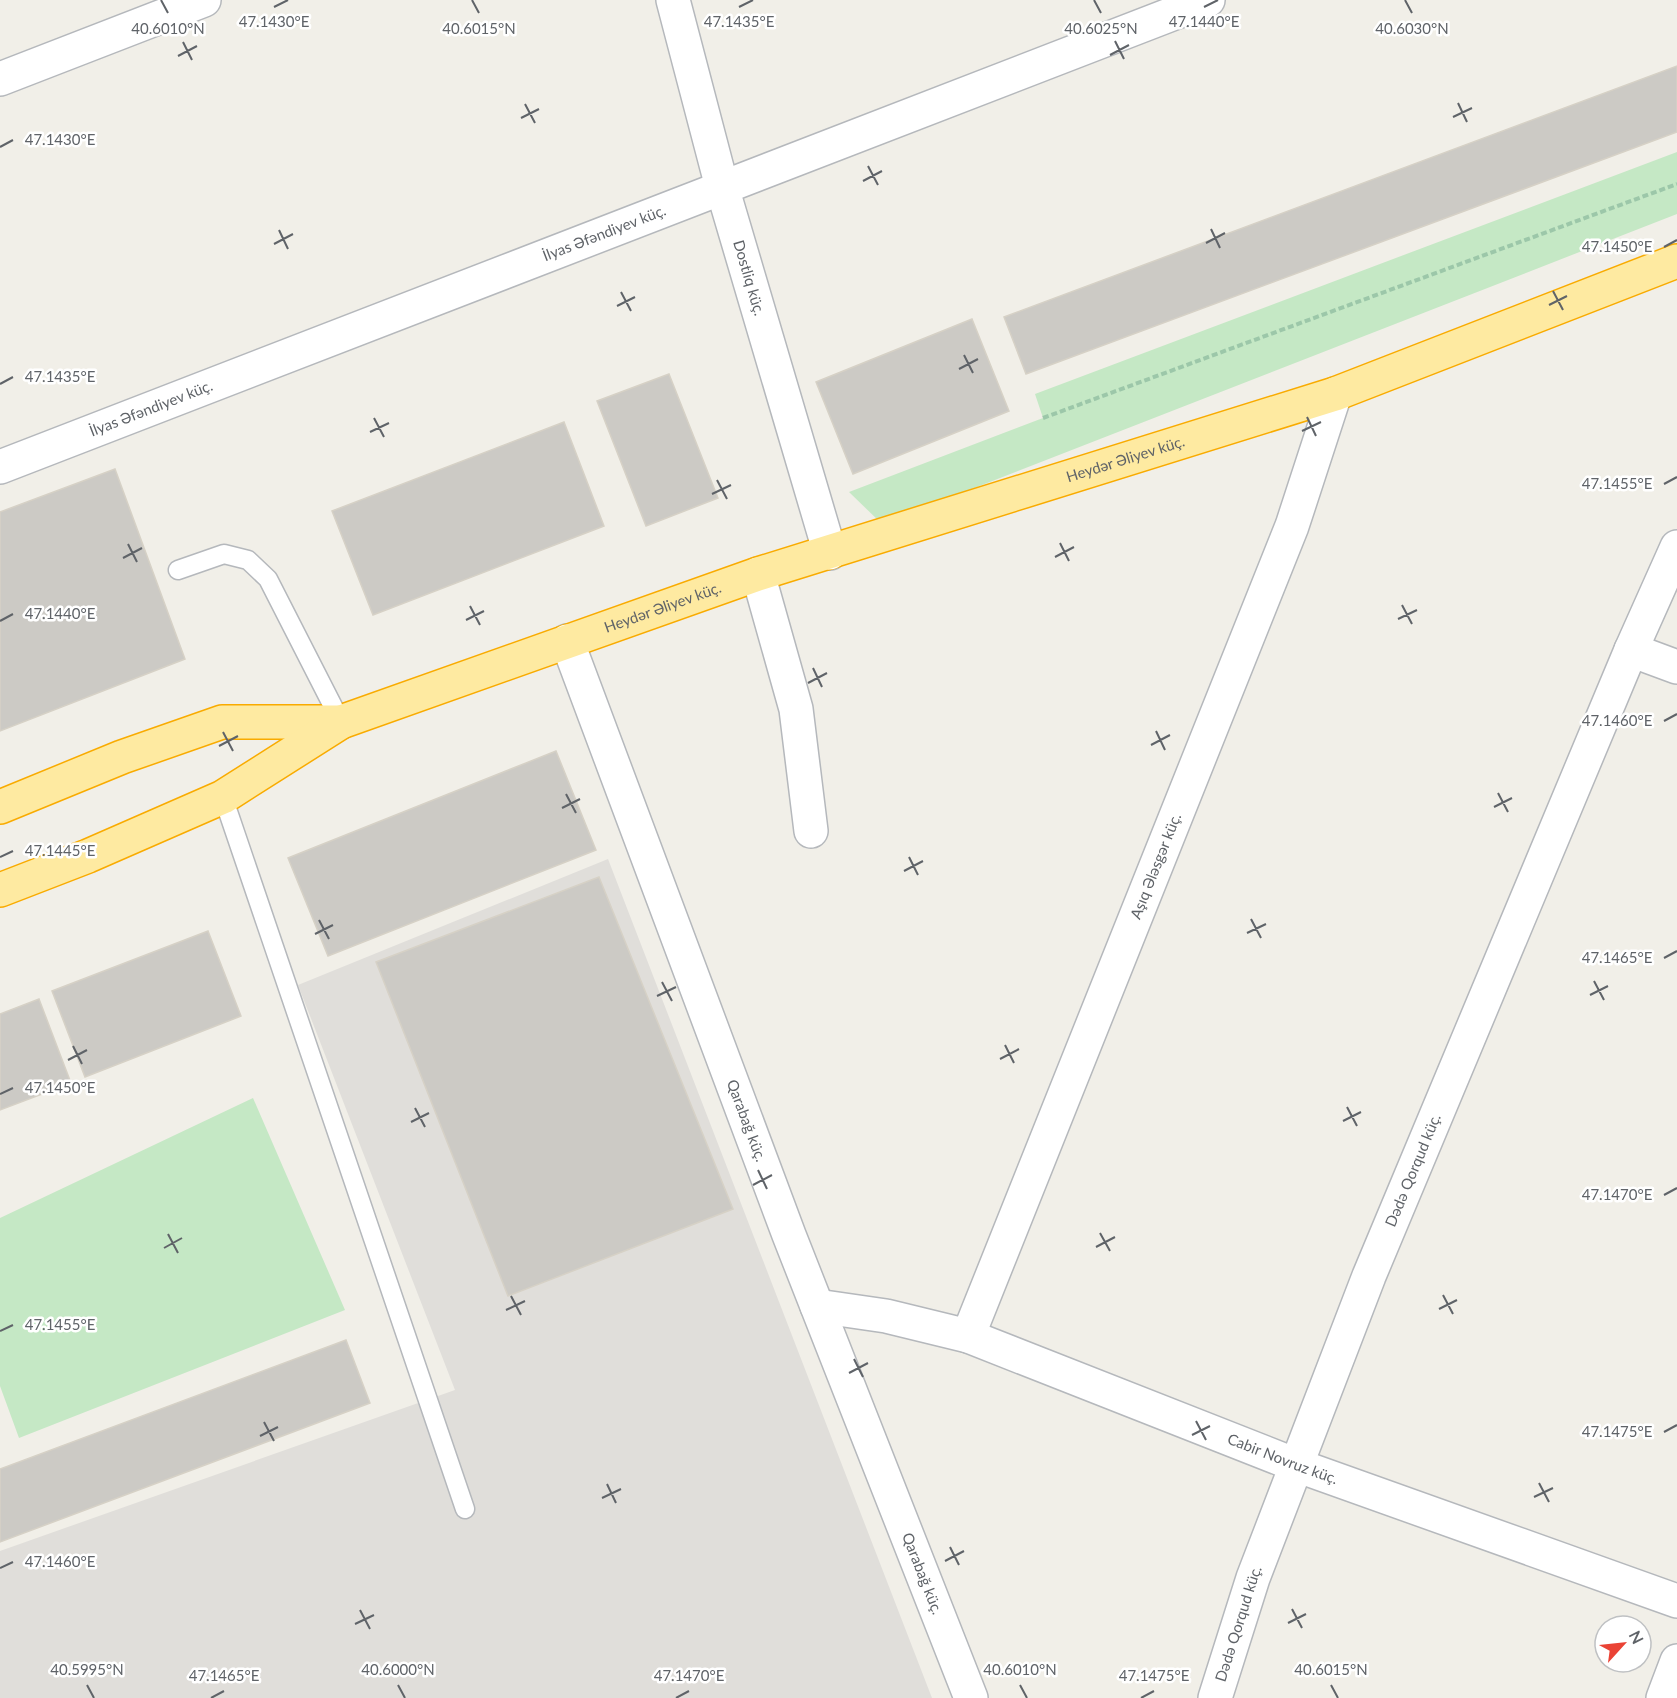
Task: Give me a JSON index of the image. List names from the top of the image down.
{
  "streets": {
    "highway": ["Heydər Əliyev küç."],
    "street": [
      "İlyas Əfəndiyev küç.",
      "Dostliq küç.",
      "Aşıq Ələsgər küç.",
      "Qarabağ küç.",
      "Dədə Qorqud küç.",
      "Cabir Novruz küç."
    ]
  },
  "crossings": [
    ["İlyas Əfəndiyev küç.", "Dostliq küç."],
    ["Dostliq küç.", "Heydər Əliyev küç."],
    ["Heydər Əliyev küç.", "Aşıq Ələsgər küç."],
    ["Heydər Əliyev küç.", "Qarabağ küç."],
    ["Aşıq Ələsgər küç.", "Cabir Novruz küç."],
    ["Qarabağ küç.", "Cabir Novruz küç."],
    ["Dədə Qorqud küç.", "Cabir Novruz küç."]
  ],
  "north": "top right",
  "coordinates": [
    "47.1430°E",
    "47.1435°E",
    "47.1440°E",
    "40.6010°N",
    "40.6015°N",
    "40.6025°N",
    "40.6030°N",
    "47.1450°E",
    "47.1455°E",
    "47.1460°E",
    "47.1445°E",
    "47.1465°E",
    "47.1470°E",
    "47.1475°E",
    "40.5995°N",
    "40.6000°N"
  ]
}
